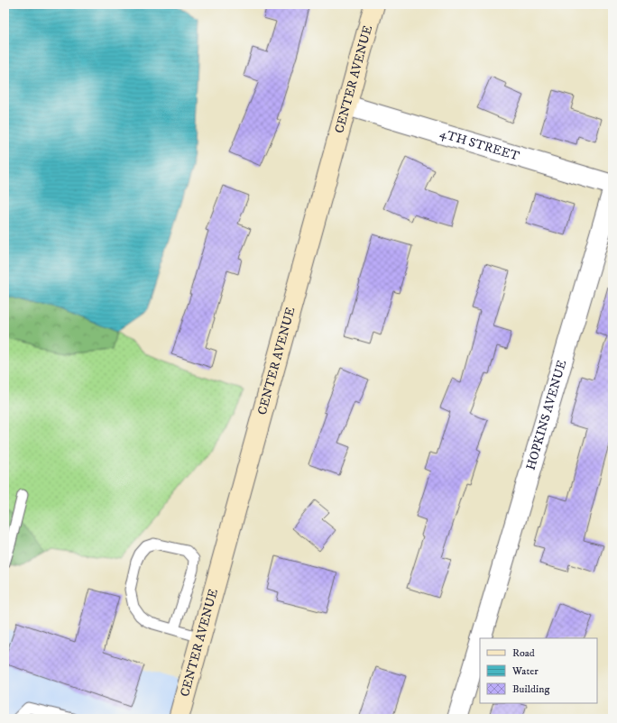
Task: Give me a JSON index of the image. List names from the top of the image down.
{
  "streets": {
    "street": ["CENTER AVENUE", "4TH STREET", "HOPKINS AVENUE"]
  },
  "crossings": [
    ["CENTER AVENUE", "4TH STREET"]
  ],
  "legend": ["Road", "Water", "Building"]
}
